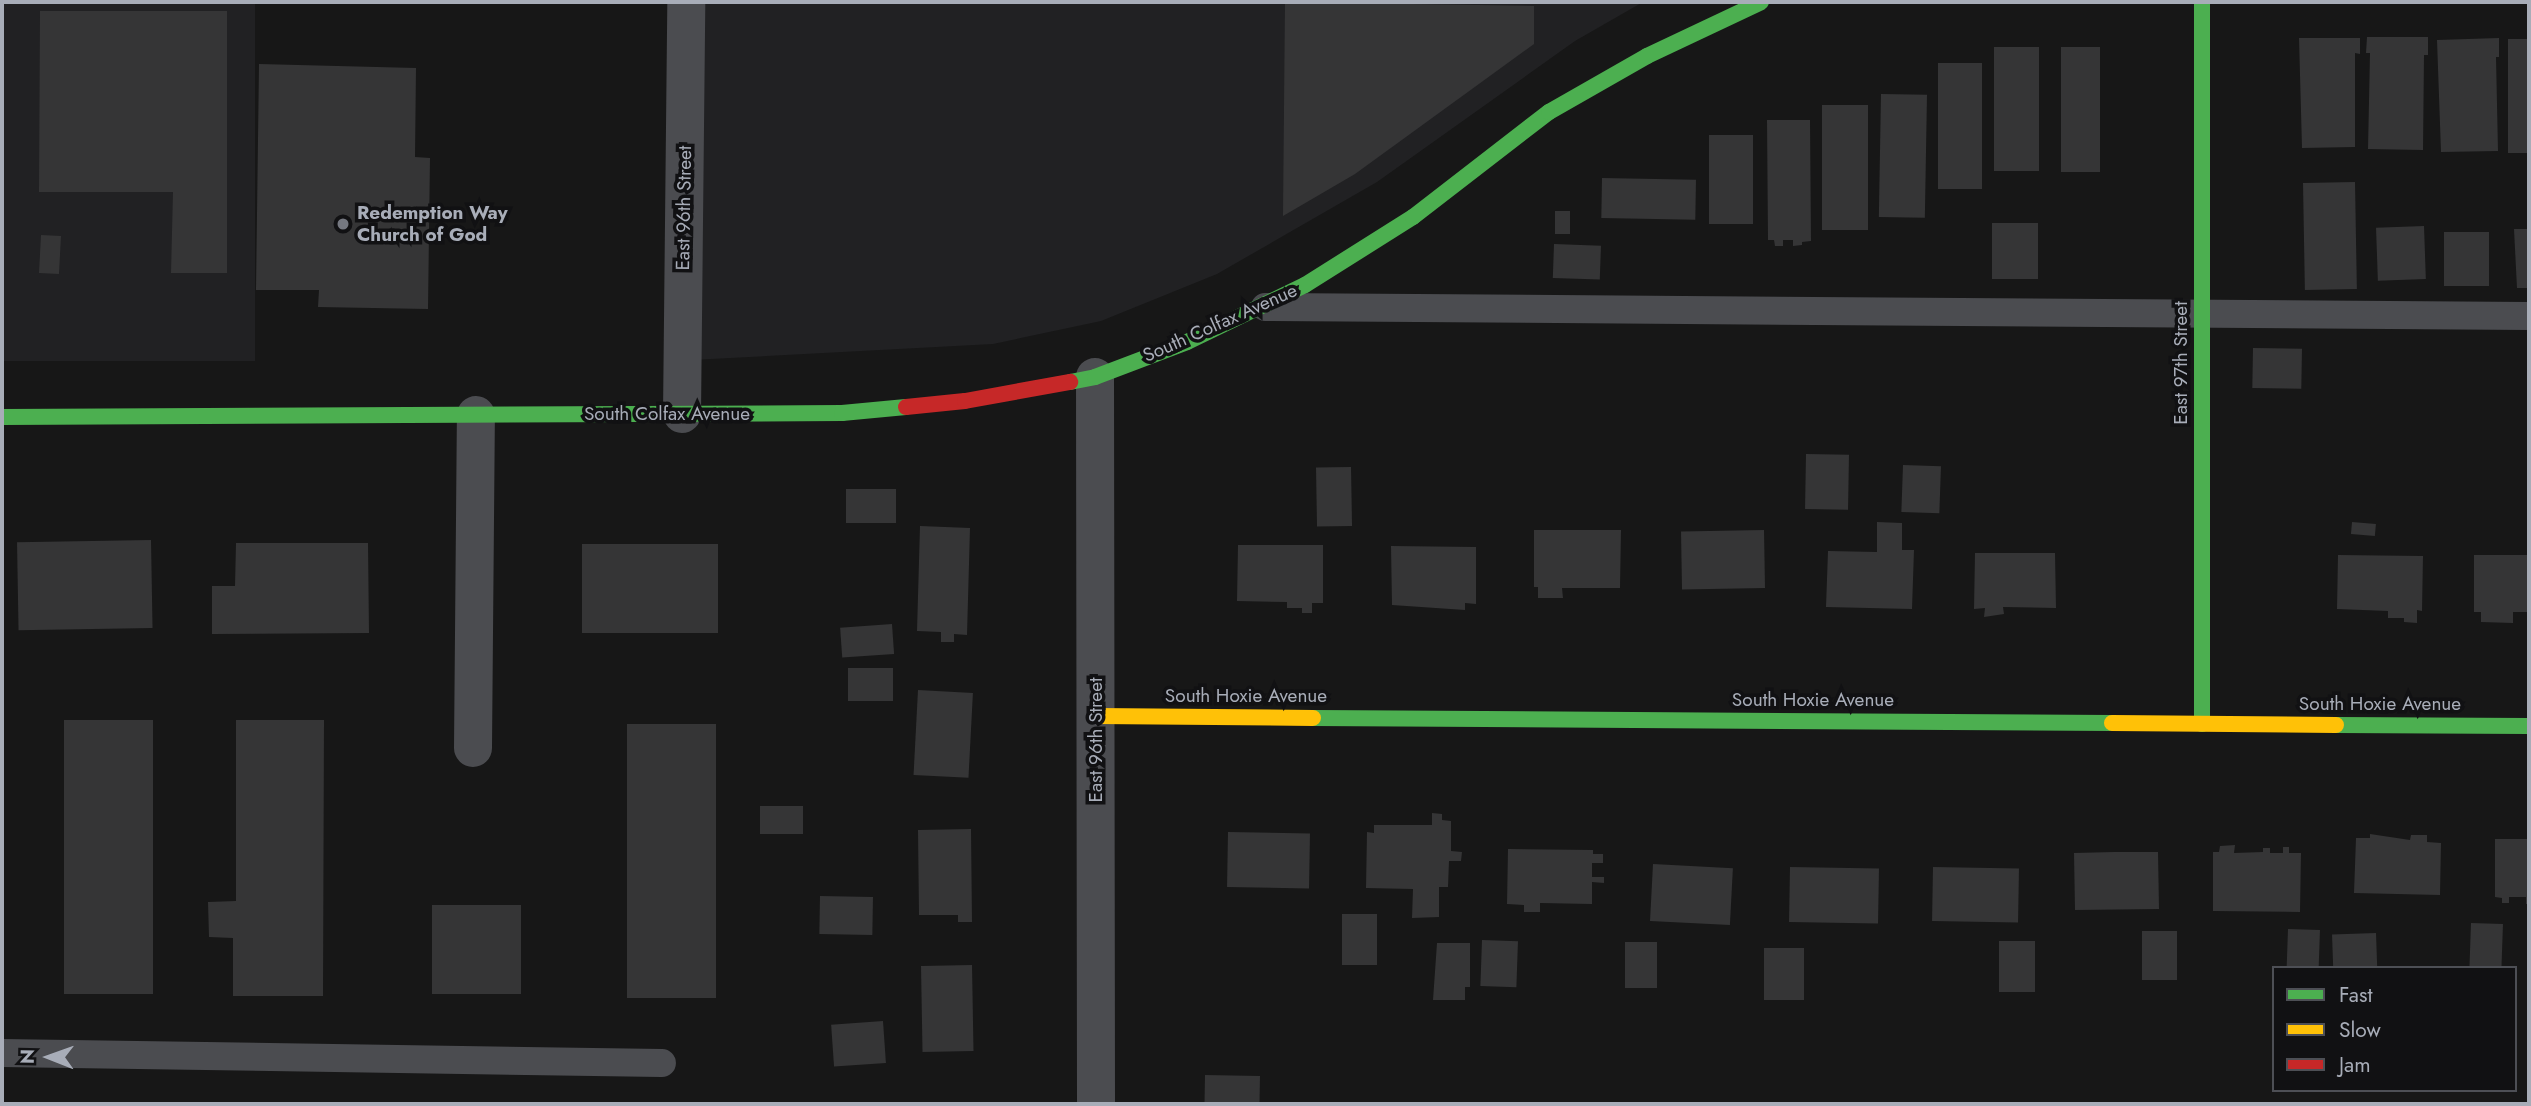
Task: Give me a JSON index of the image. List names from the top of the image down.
{
  "streets": {
    "street": [
      "East 96th Street",
      "South Colfax Avenue",
      "East 97th Street",
      "South Hoxie Avenue"
    ]
  },
  "crossings": [
    ["East 96th Street", "South Colfax Avenue"],
    ["East 96th Street", "South Hoxie Avenue"],
    ["East 97th Street", "South Hoxie Avenue"]
  ],
  "places": ["Redemption Way Church of God"],
  "legend": ["Fast", "Slow", "Jam"],
  "north": "left"
}
